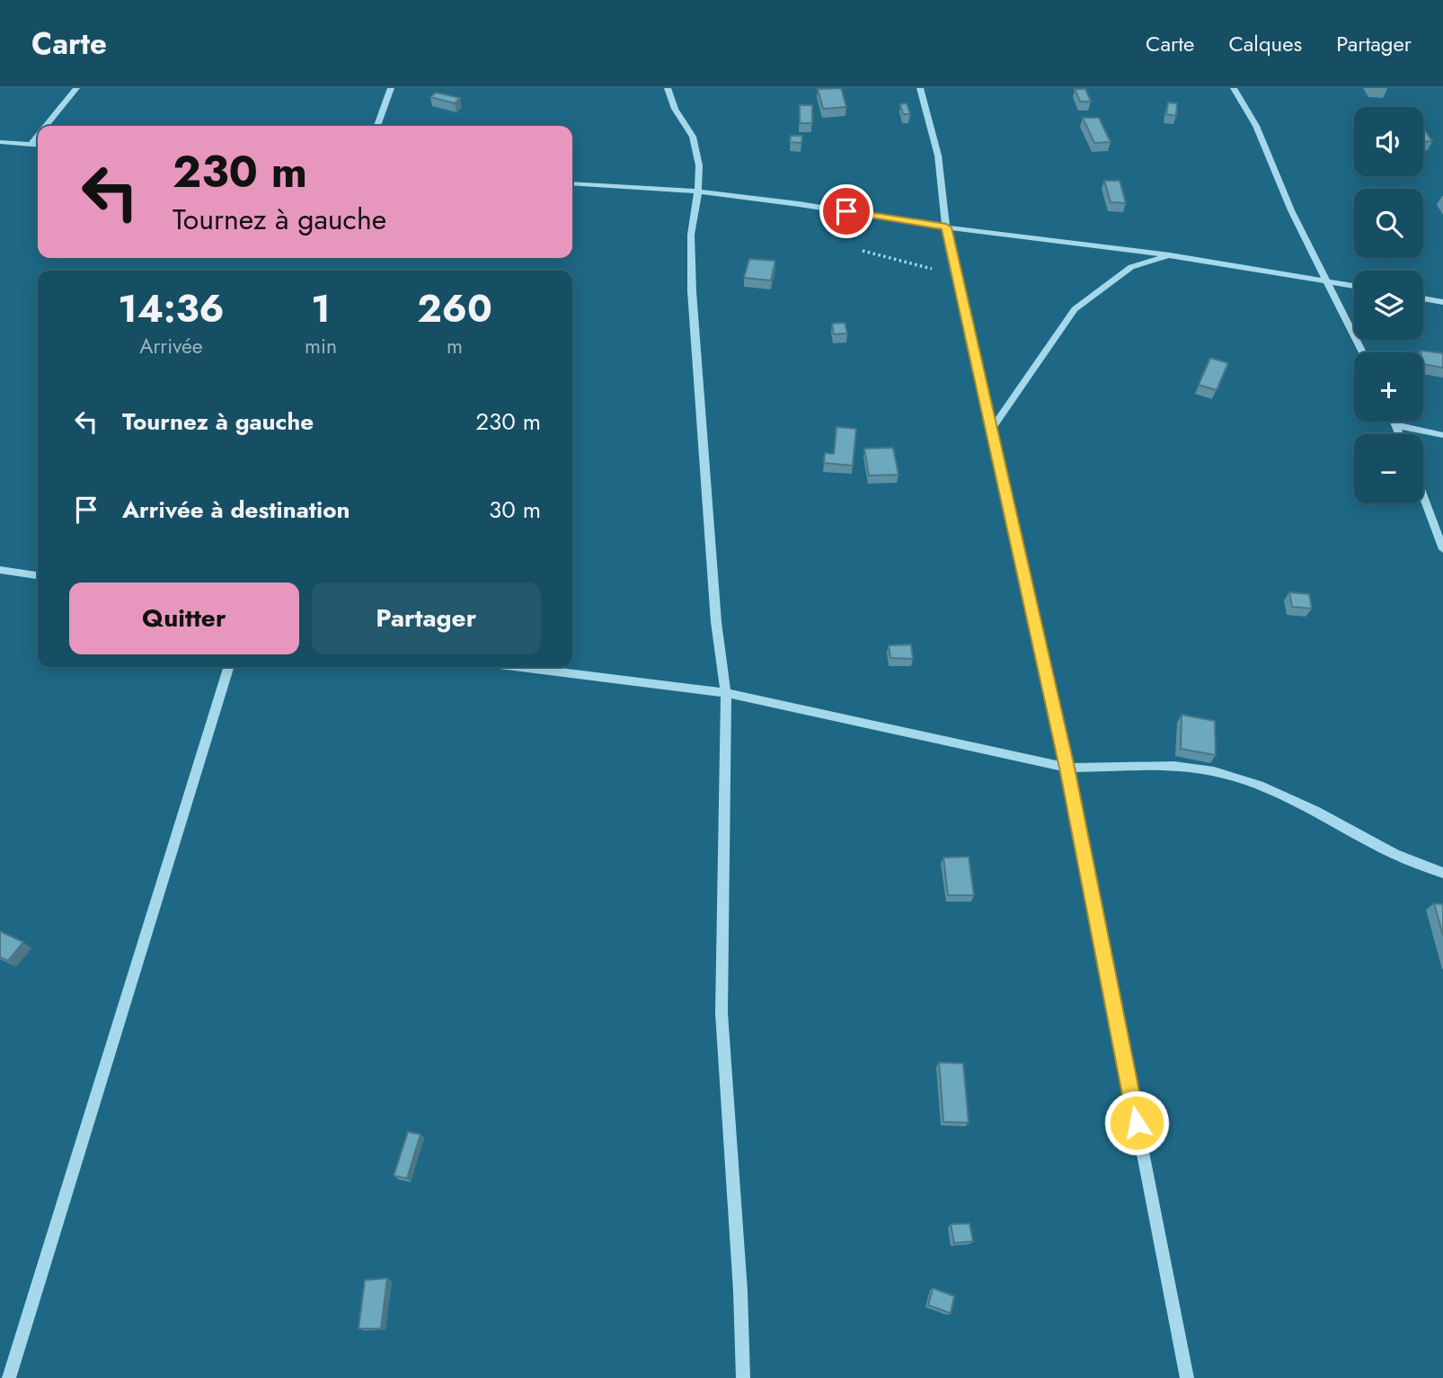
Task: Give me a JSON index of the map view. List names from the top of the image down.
{
  "page": {
    "header": "Carte",
    "nav": ["Carte", "Calques", "Partager"],
    "map_buttons": ["+", "−"],
    "turn": ["230 m", "Tournez à gauche"],
    "eta": [
      "14:36",
      "Arrivée",
      "1",
      "min",
      "260",
      "m"
    ],
    "list": [
      {
        "name": "Tournez à gauche",
        "value": "230 m"
      },
      {
        "name": "Arrivée à destination",
        "value": "30 m"
      }
    ],
    "buttons": ["Quitter", "Partager"]
  }
}
